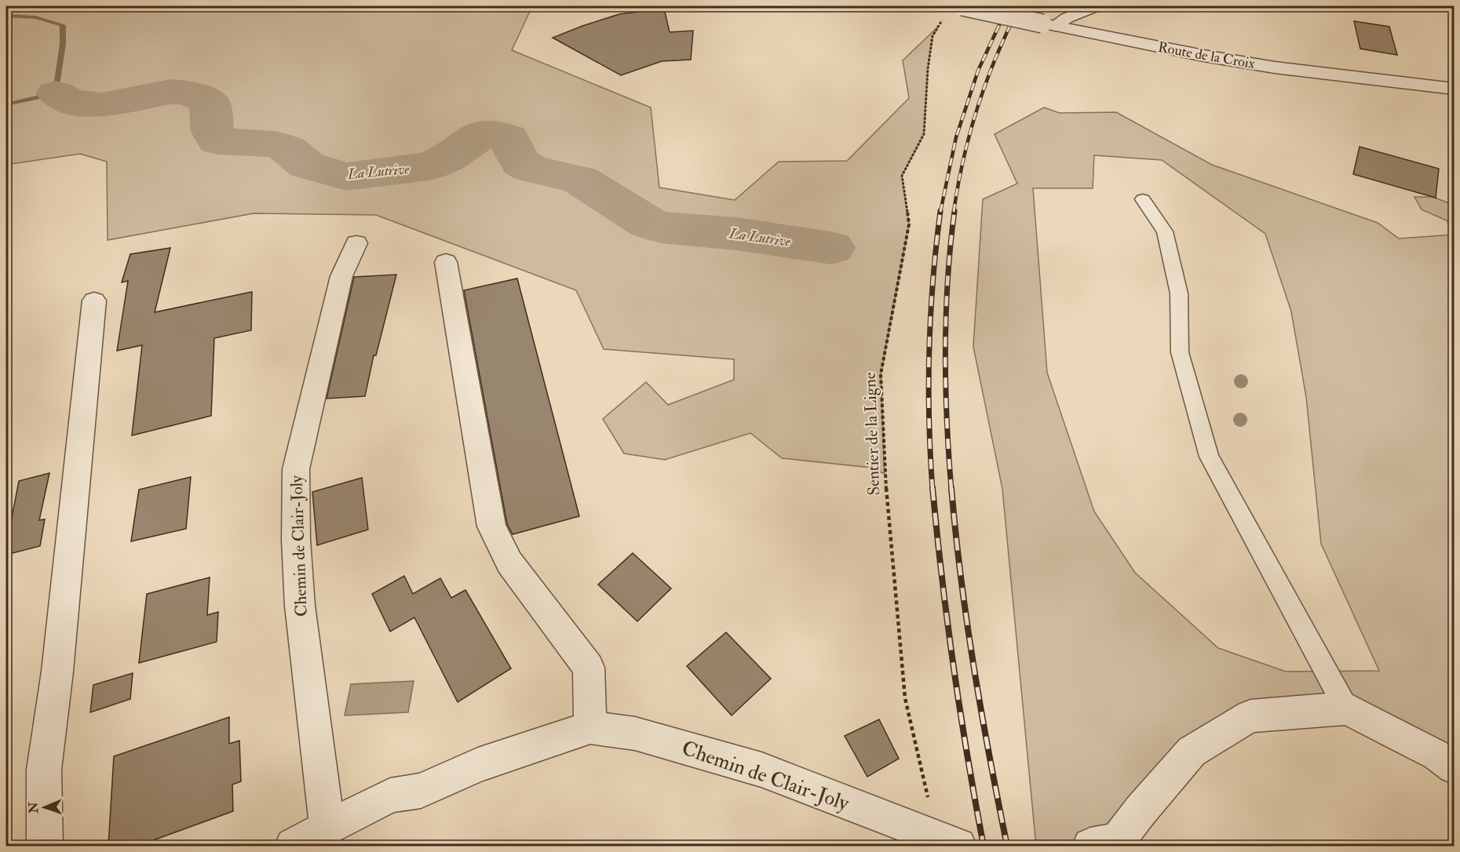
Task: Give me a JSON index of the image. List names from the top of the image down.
{
  "streets": {
    "street": ["Route de la Croix", "Chemin de Clair-Joly"],
    "path": ["Sentier de la Ligne"]
  },
  "crossings": [
    ["Sentier de la Ligne", "Chemin de Clair-Joly"]
  ],
  "water": ["La Lutrive"],
  "north": "left"
}
